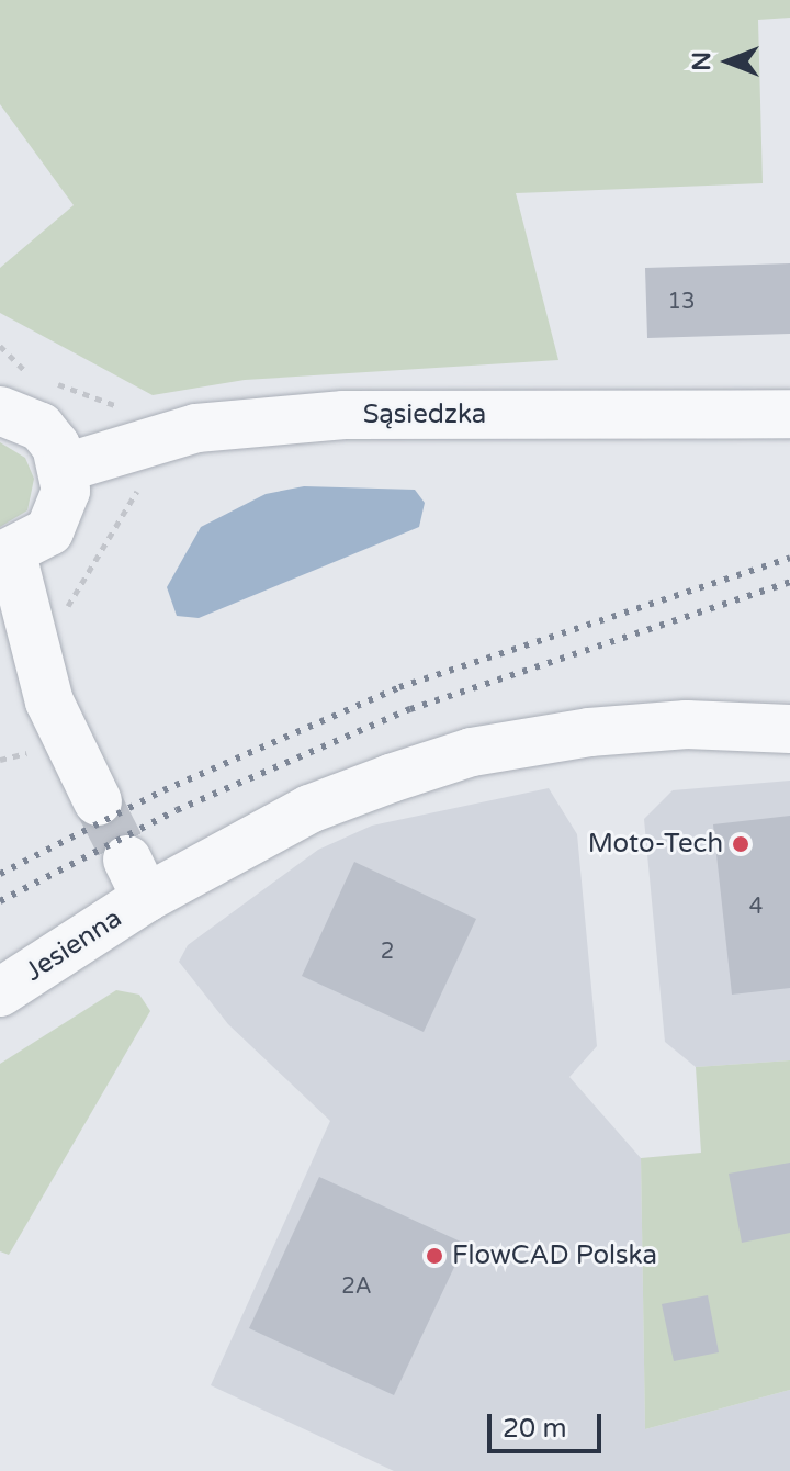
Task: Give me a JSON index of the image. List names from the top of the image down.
{
  "streets": {
    "street": ["Sąsiedzka", "Jesienna"]
  },
  "places": ["Moto-Tech", "FlowCAD Polska"],
  "house_numbers": [
    "13",
    "4",
    "2",
    "2A"
  ],
  "scale_bar": "20 m",
  "north": "left"
}
